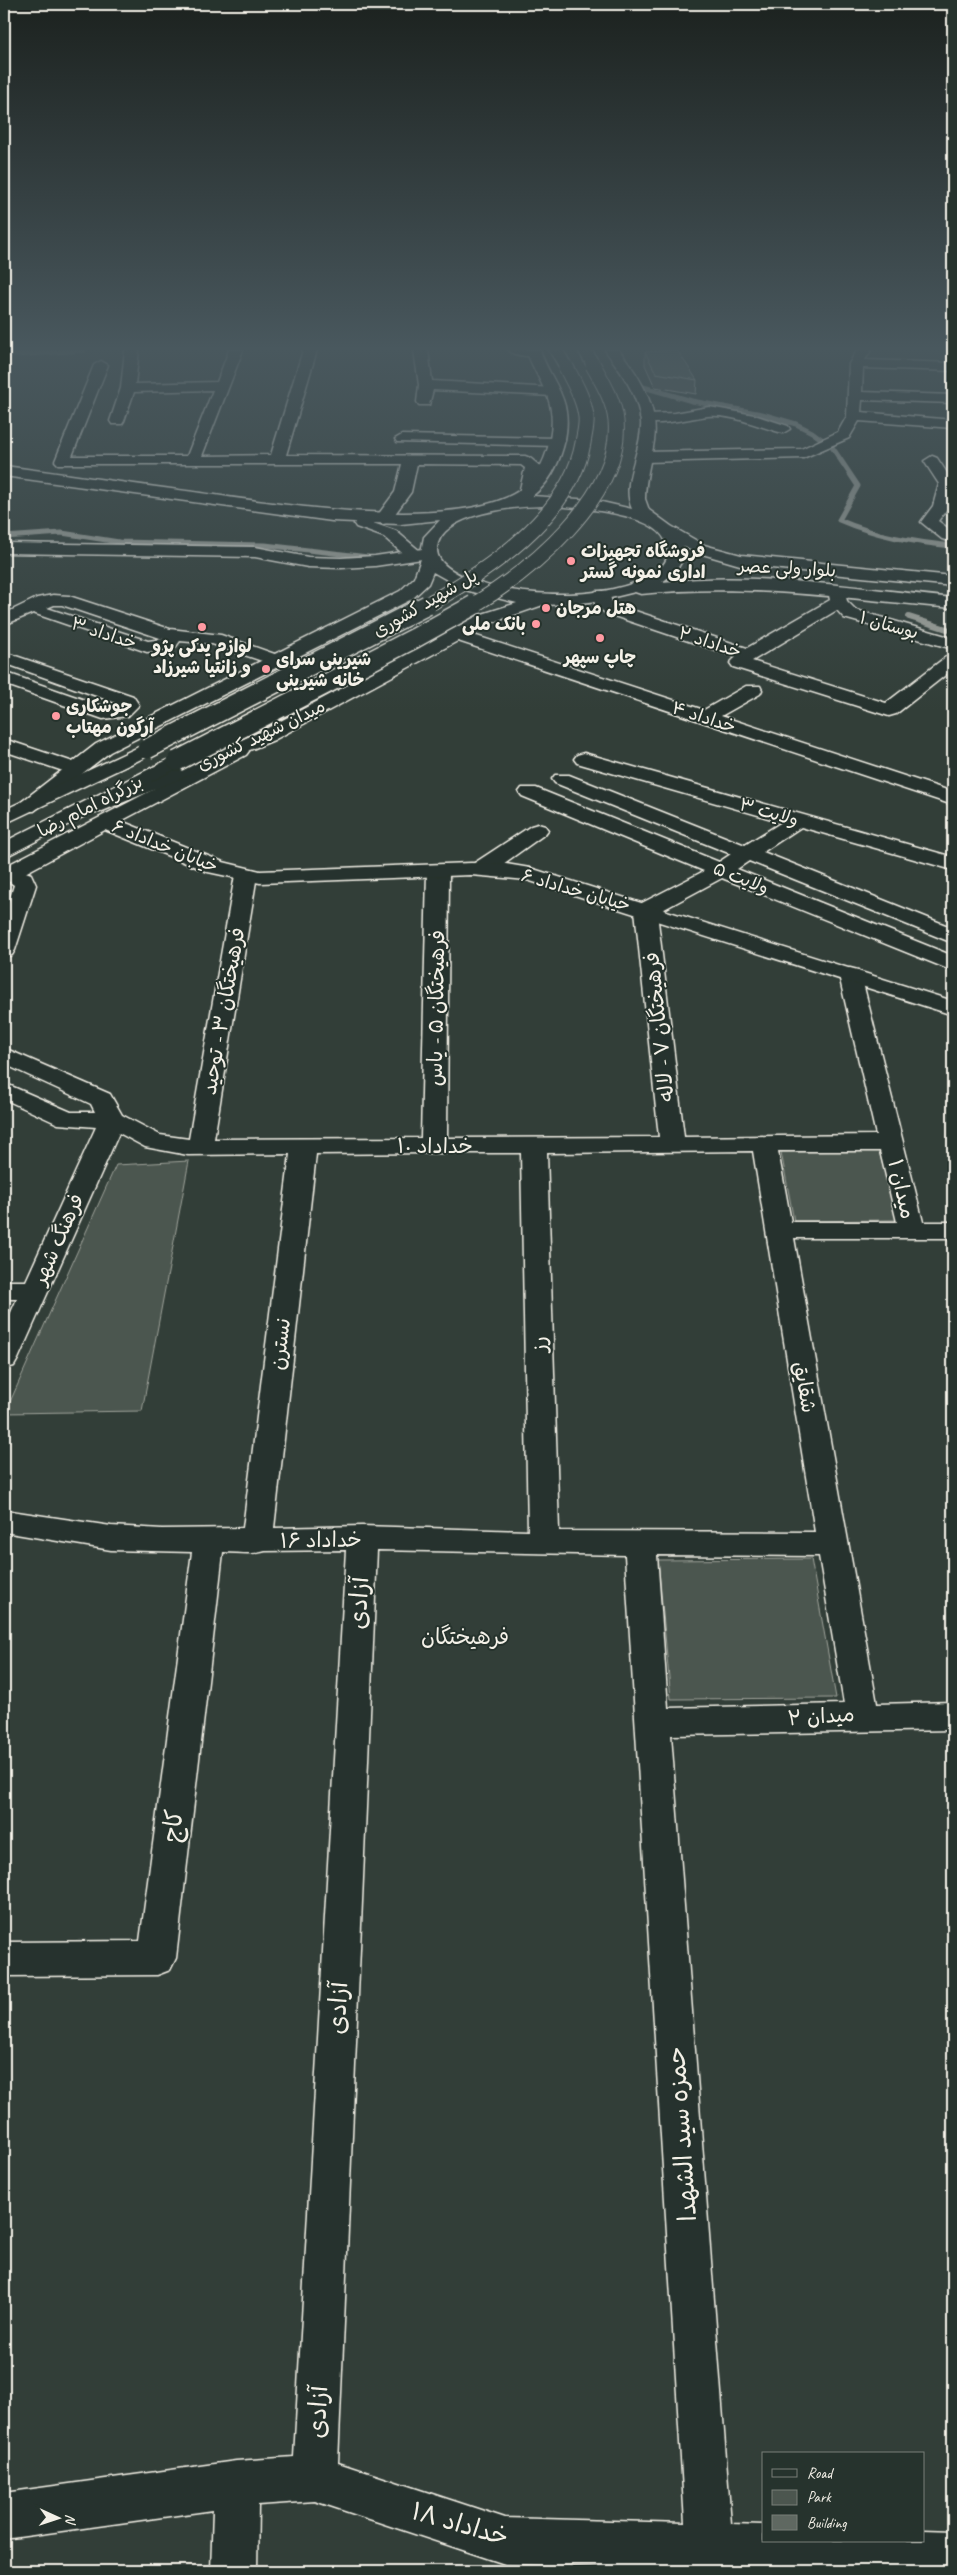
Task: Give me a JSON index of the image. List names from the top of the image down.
{
  "streets": {
    "main road": [
      "بلوار ولی عصر",
      "پل شهید کشوری",
      "بوستان ۱",
      "خداداد ۳",
      "خداداد ۲",
      "خداداد ۴",
      "میدان شهید کشوری",
      "بزرگراه امام رضا",
      "ولایت ۳",
      "خیابان خداداد ۶",
      "ولایت ۵",
      "فرهیختگان ۵ - یاس",
      "فرهیختگان ۳ - توحید",
      "فرهیختگان ۷ - لاله",
      "خداداد ۱۰",
      "میدان ۱",
      "فرهنگ شهر",
      "نسترن",
      "رز",
      "شقایق",
      "خداداد ۱۶",
      "آزادی",
      "میدان ۲",
      "کاج",
      "حمزه سید الشهدا",
      "خداداد ۱۸"
    ]
  },
  "crossings": [
    ["بلوار ولی عصر", "بوستان ۱"],
    ["بلوار ولی عصر", "خداداد ۲"],
    ["بلوار ولی عصر", "میدان شهید کشوری"],
    ["پل شهید کشوری", "بزرگراه امام رضا"],
    ["خداداد ۲", "میدان شهید کشوری"],
    ["خداداد ۴", "میدان شهید کشوری"],
    ["میدان شهید کشوری", "بزرگراه امام رضا"],
    ["خیابان خداداد ۶", "فرهیختگان ۵ - یاس"],
    ["خیابان خداداد ۶", "فرهیختگان ۳ - توحید"],
    ["خیابان خداداد ۶", "فرهیختگان ۷ - لاله"],
    ["فرهیختگان ۵ - یاس", "خداداد ۱۰"],
    ["فرهیختگان ۳ - توحید", "خداداد ۱۰"],
    ["فرهیختگان ۷ - لاله", "خداداد ۱۰"],
    ["خداداد ۱۰", "میدان ۱"],
    ["خداداد ۱۰", "فرهنگ شهر"],
    ["خداداد ۱۰", "نسترن"],
    ["خداداد ۱۰", "رز"],
    ["میدان ۱", "شقایق"],
    ["نسترن", "خداداد ۱۶"],
    ["رز", "خداداد ۱۶"],
    ["شقایق", "میدان ۲"],
    ["خداداد ۱۶", "آزادی"],
    ["خداداد ۱۶", "کاج"],
    ["آزادی", "خداداد ۱۸"],
    ["میدان ۲", "حمزه سید الشهدا"],
    ["حمزه سید الشهدا", "خداداد ۱۸"]
  ],
  "districts": ["فرهیختگان"],
  "places": [
    "فروشگاه تجهیزات اداری نمونه گستر",
    "هتل مرجان",
    "بانک ملی",
    "لوازم یدکی پژو و زانتیا شیرزاد",
    "چاپ سپهر",
    "شیرینی سرای خانه شیرینی",
    "جوشکاری آرگون مهتاب"
  ],
  "legend": ["Road", "Park", "Building"],
  "north": "right"
}
